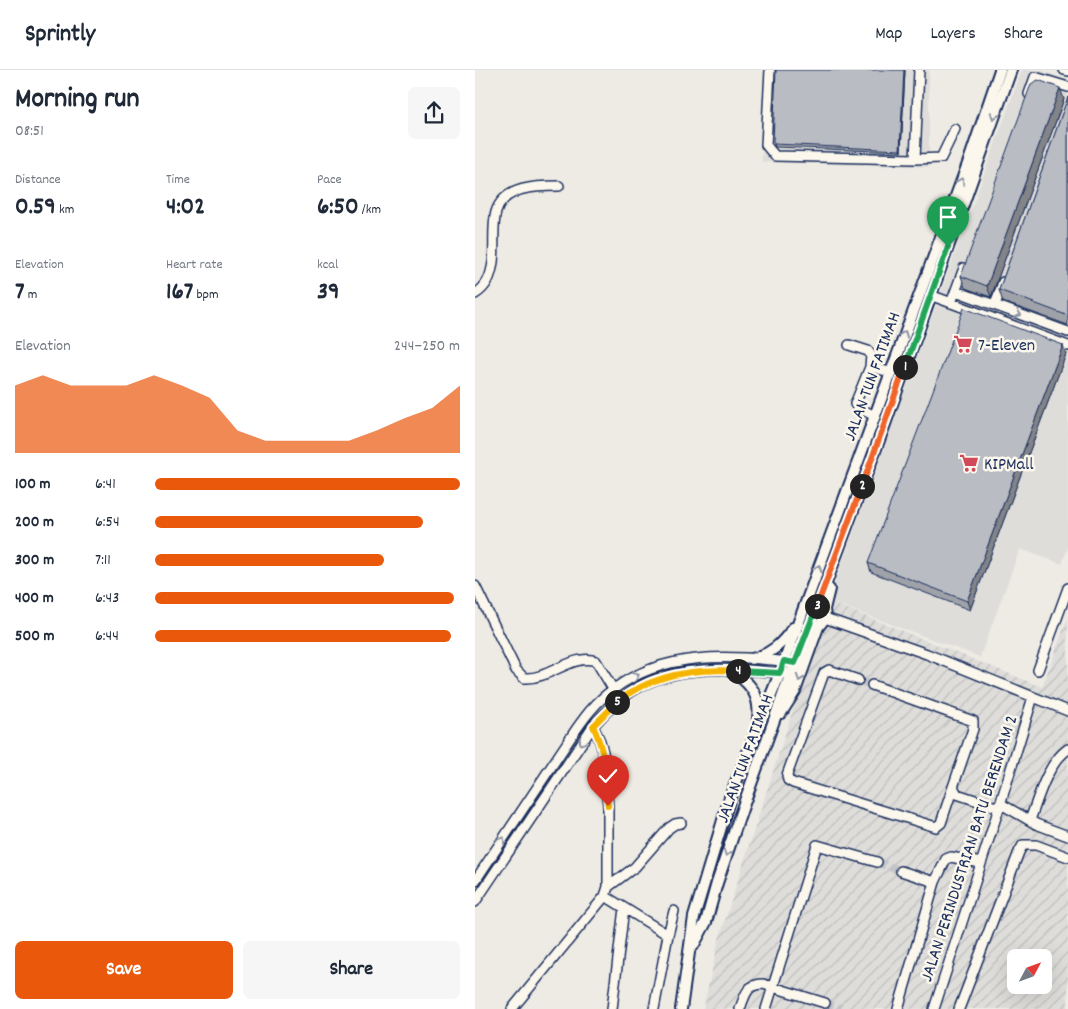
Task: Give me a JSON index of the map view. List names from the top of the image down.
{
  "streets": {
    "main road": ["JALAN TUN FATIMAH"],
    "street": ["JALAN PERINDUSTRIAN BATU BERENDAM 2"]
  },
  "places": {
    "supermarket": ["7-Eleven", "KIPMall"]
  },
  "north": "top right",
  "page": {
    "header": "Sprintly",
    "nav": ["Map", "Layers", "Share"],
    "heading": ["Morning run", "08:51"],
    "stats": [
      ["Distance", "0.59 km"],
      ["Time", "4:02"],
      ["Pace", "6:50 /km"],
      ["Elevation", "7 m"],
      ["Heart rate", "167 bpm"],
      ["kcal", "39"]
    ],
    "chart": ["Elevation", "244–250 m"],
    "pins": [
      "1",
      "2",
      "3",
      "4",
      "5"
    ],
    "list": [
      {
        "name": "100 m",
        "note": "6:41"
      },
      {
        "name": "200 m",
        "note": "6:54"
      },
      {
        "name": "300 m",
        "note": "7:11"
      },
      {
        "name": "400 m",
        "note": "6:43"
      },
      {
        "name": "500 m",
        "note": "6:44"
      }
    ],
    "buttons": ["Save", "Share"]
  }
}
